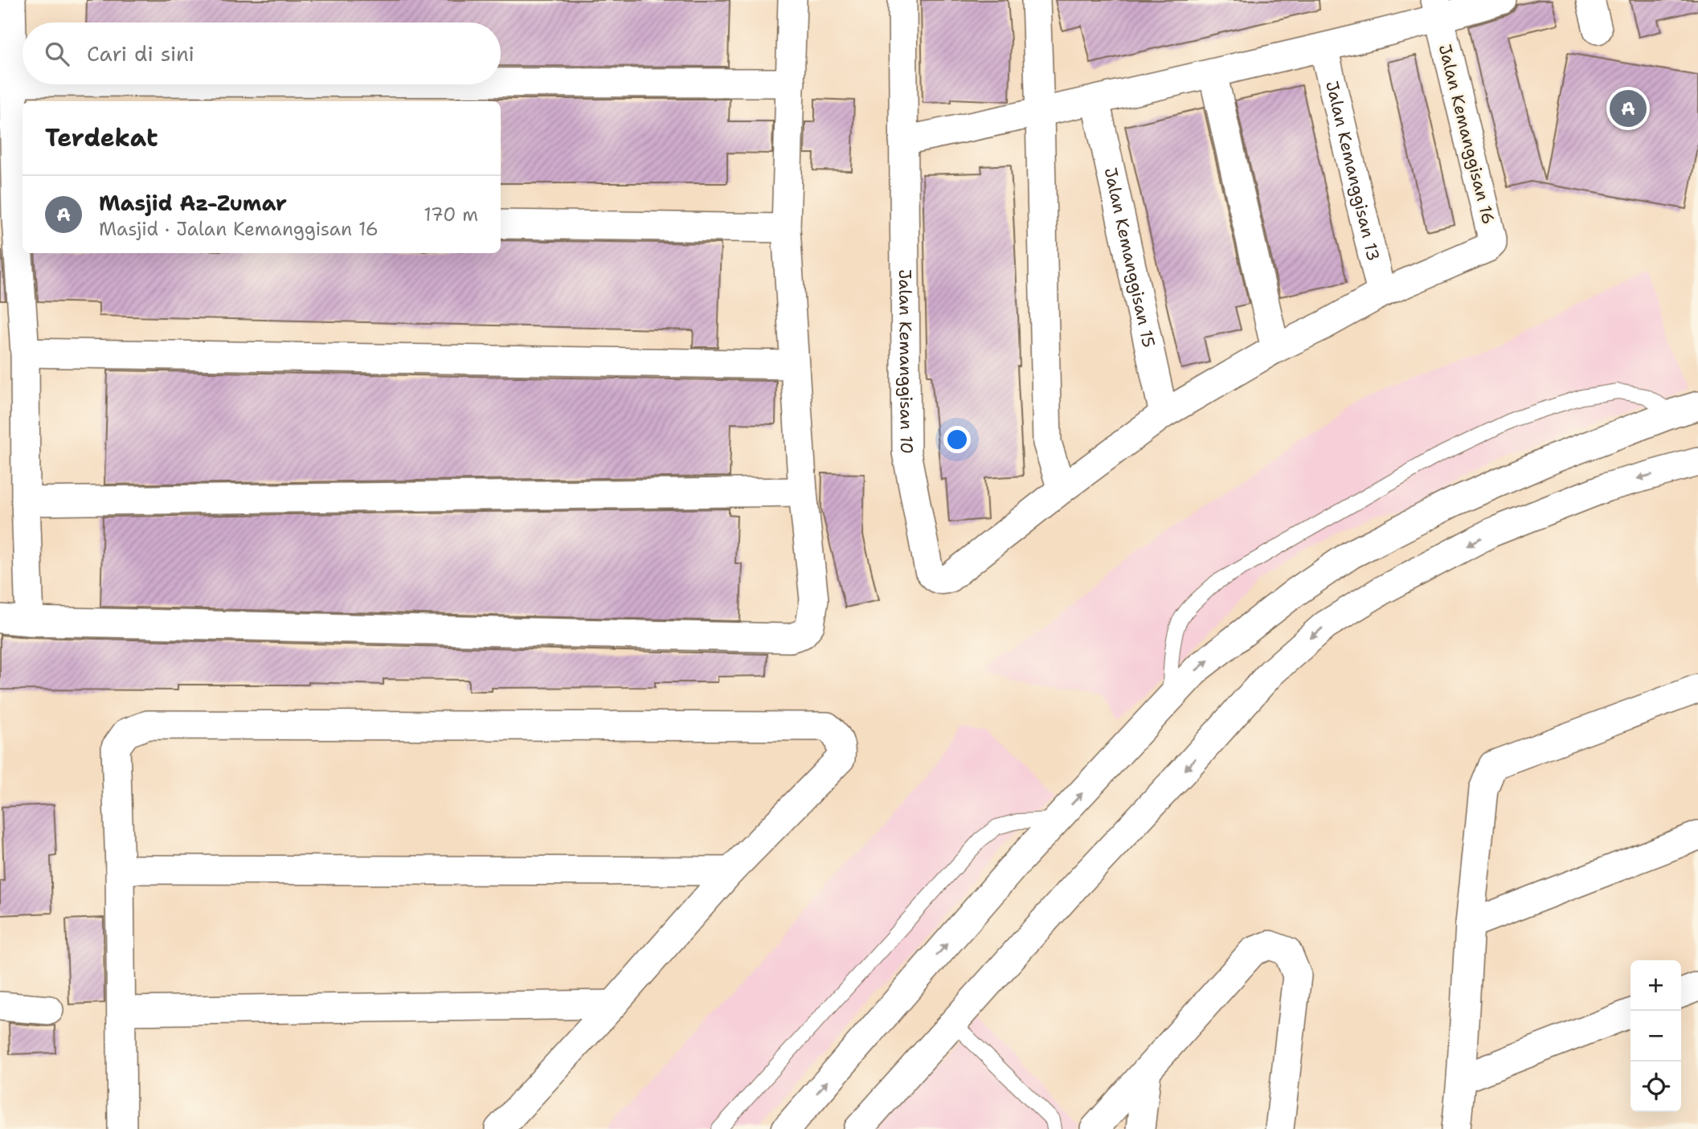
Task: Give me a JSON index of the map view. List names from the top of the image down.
{
  "streets": {
    "street": [
      "Jalan Kemanggisan 16",
      "Jalan Kemanggisan 13",
      "Jalan Kemanggisan 15",
      "Jalan Kemanggisan 10"
    ]
  },
  "crossings": [
    ["Jalan Kemanggisan 16", "Jalan Kemanggisan 13"]
  ],
  "page": {
    "search": "Cari di sini",
    "pins": "A",
    "heading": "Terdekat",
    "list": [
      {
        "mark": "A",
        "name": "Masjid Az-Zumar",
        "note": "Masjid · Jalan Kemanggisan 16",
        "value": "170 m"
      }
    ],
    "map_buttons": ["+", "−"]
  }
}
